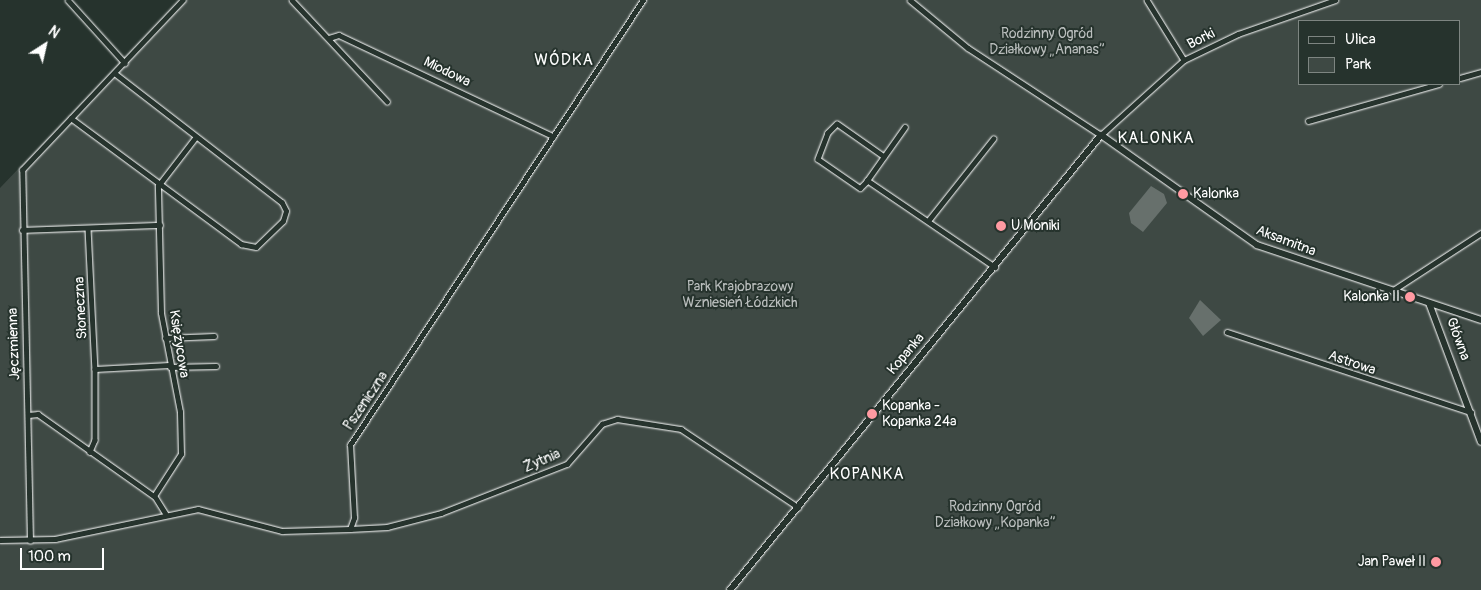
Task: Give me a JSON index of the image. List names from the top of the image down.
{
  "streets": {
    "street": [
      "Borki",
      "Miodowa",
      "Aksamitna",
      "Słoneczna",
      "Główna",
      "Jęczmienna",
      "Księżycowa",
      "Kopanka",
      "Astrowa",
      "Pszeniczna",
      "Żytnia"
    ]
  },
  "crossings": [
    ["Borki", "Aksamitna"],
    ["Borki", "Kopanka"],
    ["Miodowa", "Pszeniczna"],
    ["Aksamitna", "Główna"],
    ["Aksamitna", "Kopanka"],
    ["Główna", "Astrowa"],
    ["Kopanka", "Żytnia"],
    ["Pszeniczna", "Żytnia"]
  ],
  "districts": ["WÓDKA", "KALONKA", "KOPANKA"],
  "parks": ["Rodzinny Ogród Działkowy „Ananas”", "Park Krajobrazowy Wzniesień Łódzkich", "Rodzinny Ogród Działkowy „Kopanka”"],
  "places": [
    "Kalonka",
    "U Moniki",
    "Kalonka II",
    "Kopanka - Kopanka 24a",
    "Jan Paweł II"
  ],
  "legend": ["Ulica", "Park"],
  "scale_bar": "100 m",
  "north": "top right"
}
